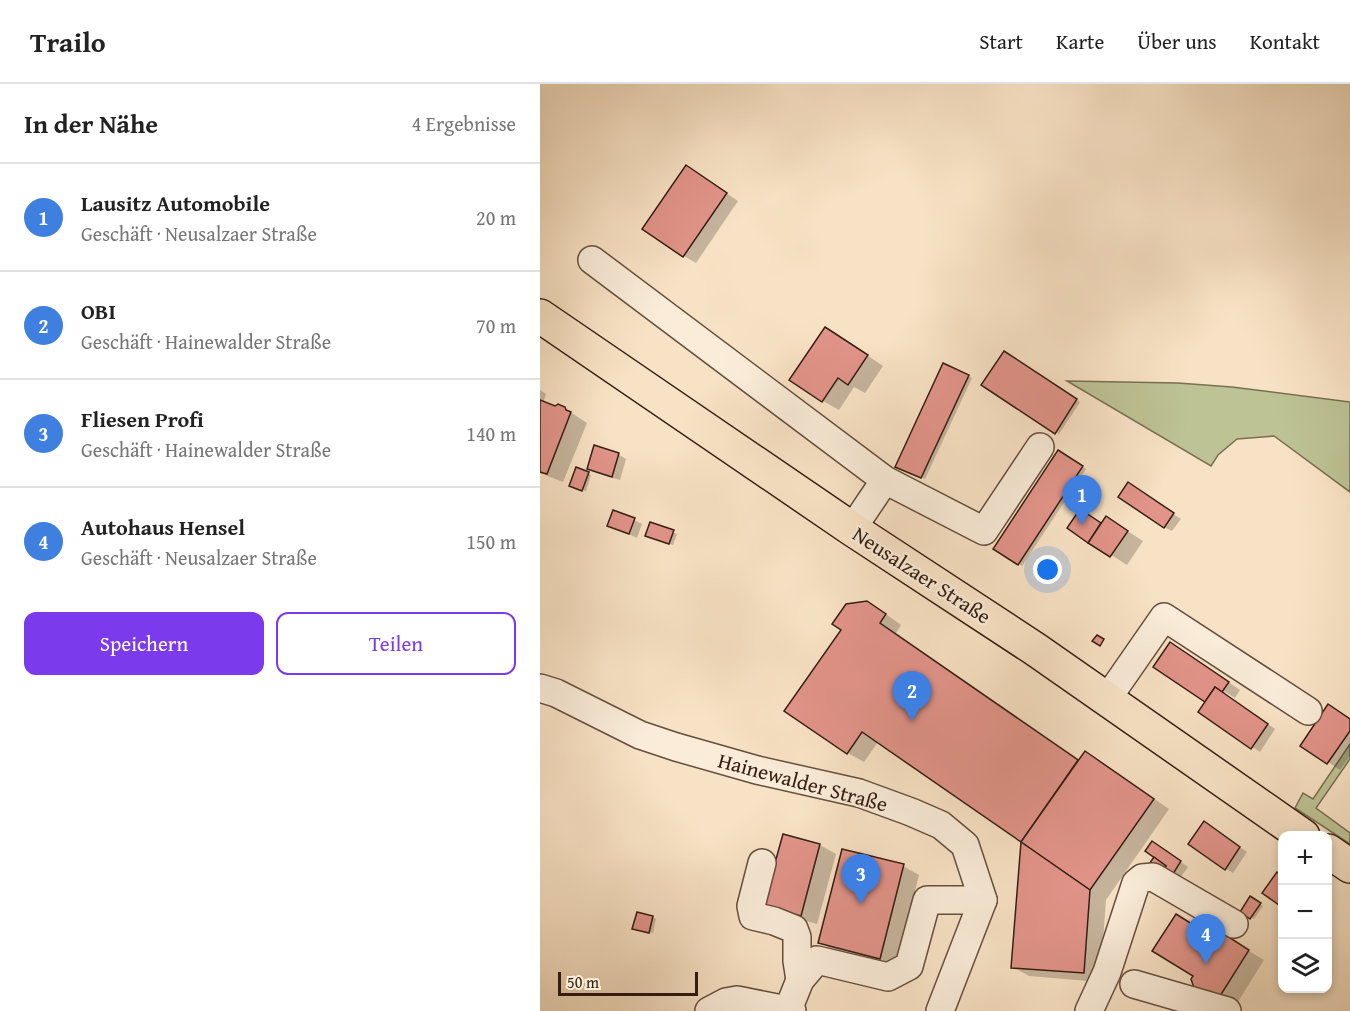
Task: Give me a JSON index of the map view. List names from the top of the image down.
{
  "streets": {
    "main road": ["Neusalzaer Straße"],
    "street": ["Hainewalder Straße"]
  },
  "scale_bar": "50 m",
  "page": {
    "header": "Trailo",
    "nav": [
      "Start",
      "Karte",
      "Über uns",
      "Kontakt"
    ],
    "heading": ["In der Nähe", "4 Ergebnisse"],
    "list": [
      {
        "mark": "1",
        "name": "Lausitz Automobile",
        "note": "Geschäft · Neusalzaer Straße",
        "value": "20 m"
      },
      {
        "mark": "2",
        "name": "OBI",
        "note": "Geschäft · Hainewalder Straße",
        "value": "70 m"
      },
      {
        "mark": "3",
        "name": "Fliesen Profi",
        "note": "Geschäft · Hainewalder Straße",
        "value": "140 m"
      },
      {
        "mark": "4",
        "name": "Autohaus Hensel",
        "note": "Geschäft · Neusalzaer Straße",
        "value": "150 m"
      }
    ],
    "pins": [
      "1",
      "2",
      "3",
      "4"
    ],
    "buttons": ["Speichern", "Teilen"],
    "map_buttons": ["+", "−"],
    "scale": "50 m"
  }
}
